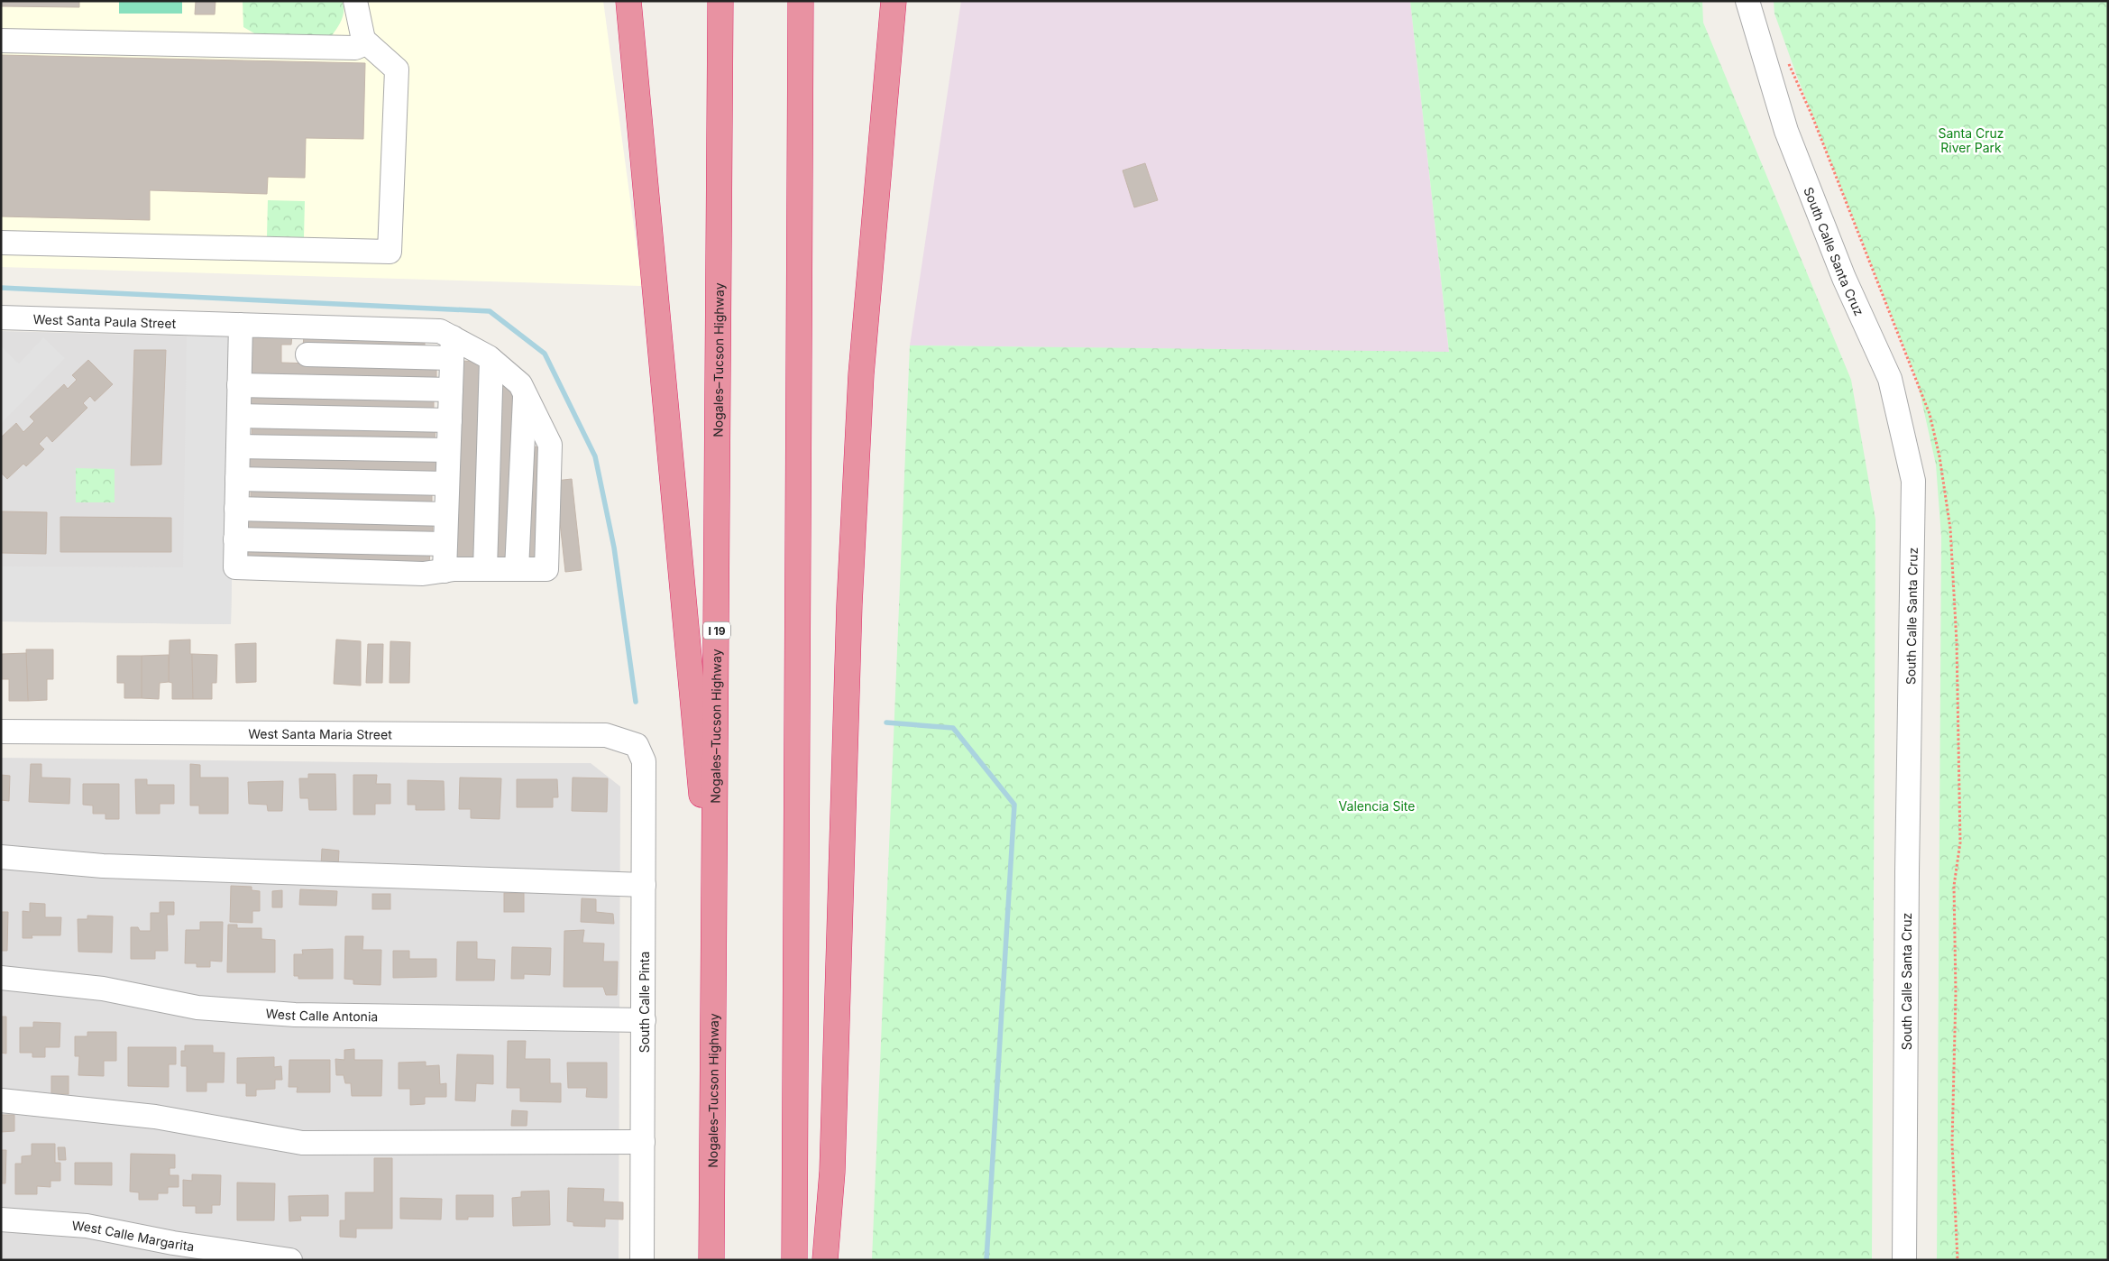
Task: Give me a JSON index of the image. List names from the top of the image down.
{
  "streets": {
    "highway": ["Nogales–Tucson Highway", "I 19"],
    "street": [
      "South Calle Santa Cruz",
      "West Santa Paula Street",
      "West Santa Maria Street",
      "South Calle Pinta",
      "West Calle Antonia",
      "West Calle Margarita"
    ]
  },
  "crossings": [
    ["West Santa Maria Street", "South Calle Pinta"],
    ["South Calle Pinta", "West Calle Antonia"]
  ],
  "parks": ["Santa Cruz River Park", "Valencia Site"]
}
